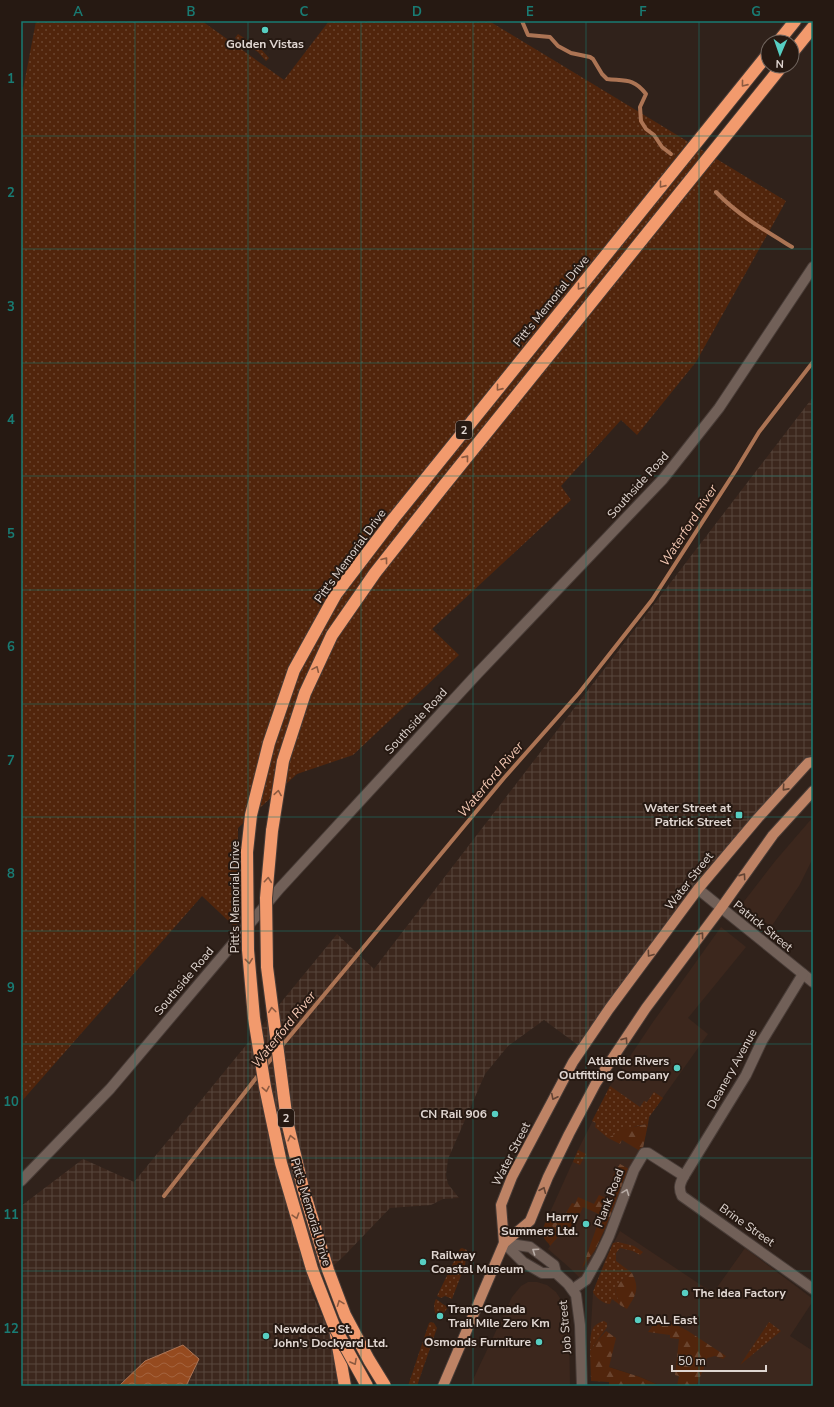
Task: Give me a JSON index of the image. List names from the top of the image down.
{
  "streets": {
    "highway": ["Pitt's Memorial Drive", "2"],
    "main road": ["Water Street"],
    "street": [
      "Southside Road",
      "Patrick Street",
      "Deanery Avenue",
      "Plank Road",
      "Brine Street",
      "Job Street"
    ]
  },
  "crossings": [
    ["Water Street", "Patrick Street"],
    ["Water Street", "Job Street"],
    ["Patrick Street", "Deanery Avenue"],
    ["Deanery Avenue", "Plank Road"],
    ["Deanery Avenue", "Brine Street"],
    ["Plank Road", "Brine Street"],
    ["Plank Road", "Job Street"]
  ],
  "water": ["Waterford River"],
  "places": {
    "other": [
      "Golden Vistas",
      "Atlantic Rivers Outfitting Company",
      "CN Rail 906",
      "Harry Summers Ltd.",
      "Railway Coastal Museum",
      "The Idea Factory",
      "Trans-Canada Trail Mile Zero Km",
      "RAL East",
      "Newdock - St. John's Dockyard Ltd.",
      "Osmonds Furniture"
    ],
    "transit": ["Water Street at Patrick Street"]
  },
  "scale_bar": "50 m",
  "north": "bottom",
  "grid": {
    "columns": [
      "A",
      "B",
      "C",
      "D",
      "E",
      "F",
      "G"
    ],
    "rows": [
      "1",
      "2",
      "3",
      "4",
      "5",
      "6",
      "7",
      "8",
      "9",
      "10",
      "11",
      "12"
    ]
  }
}
